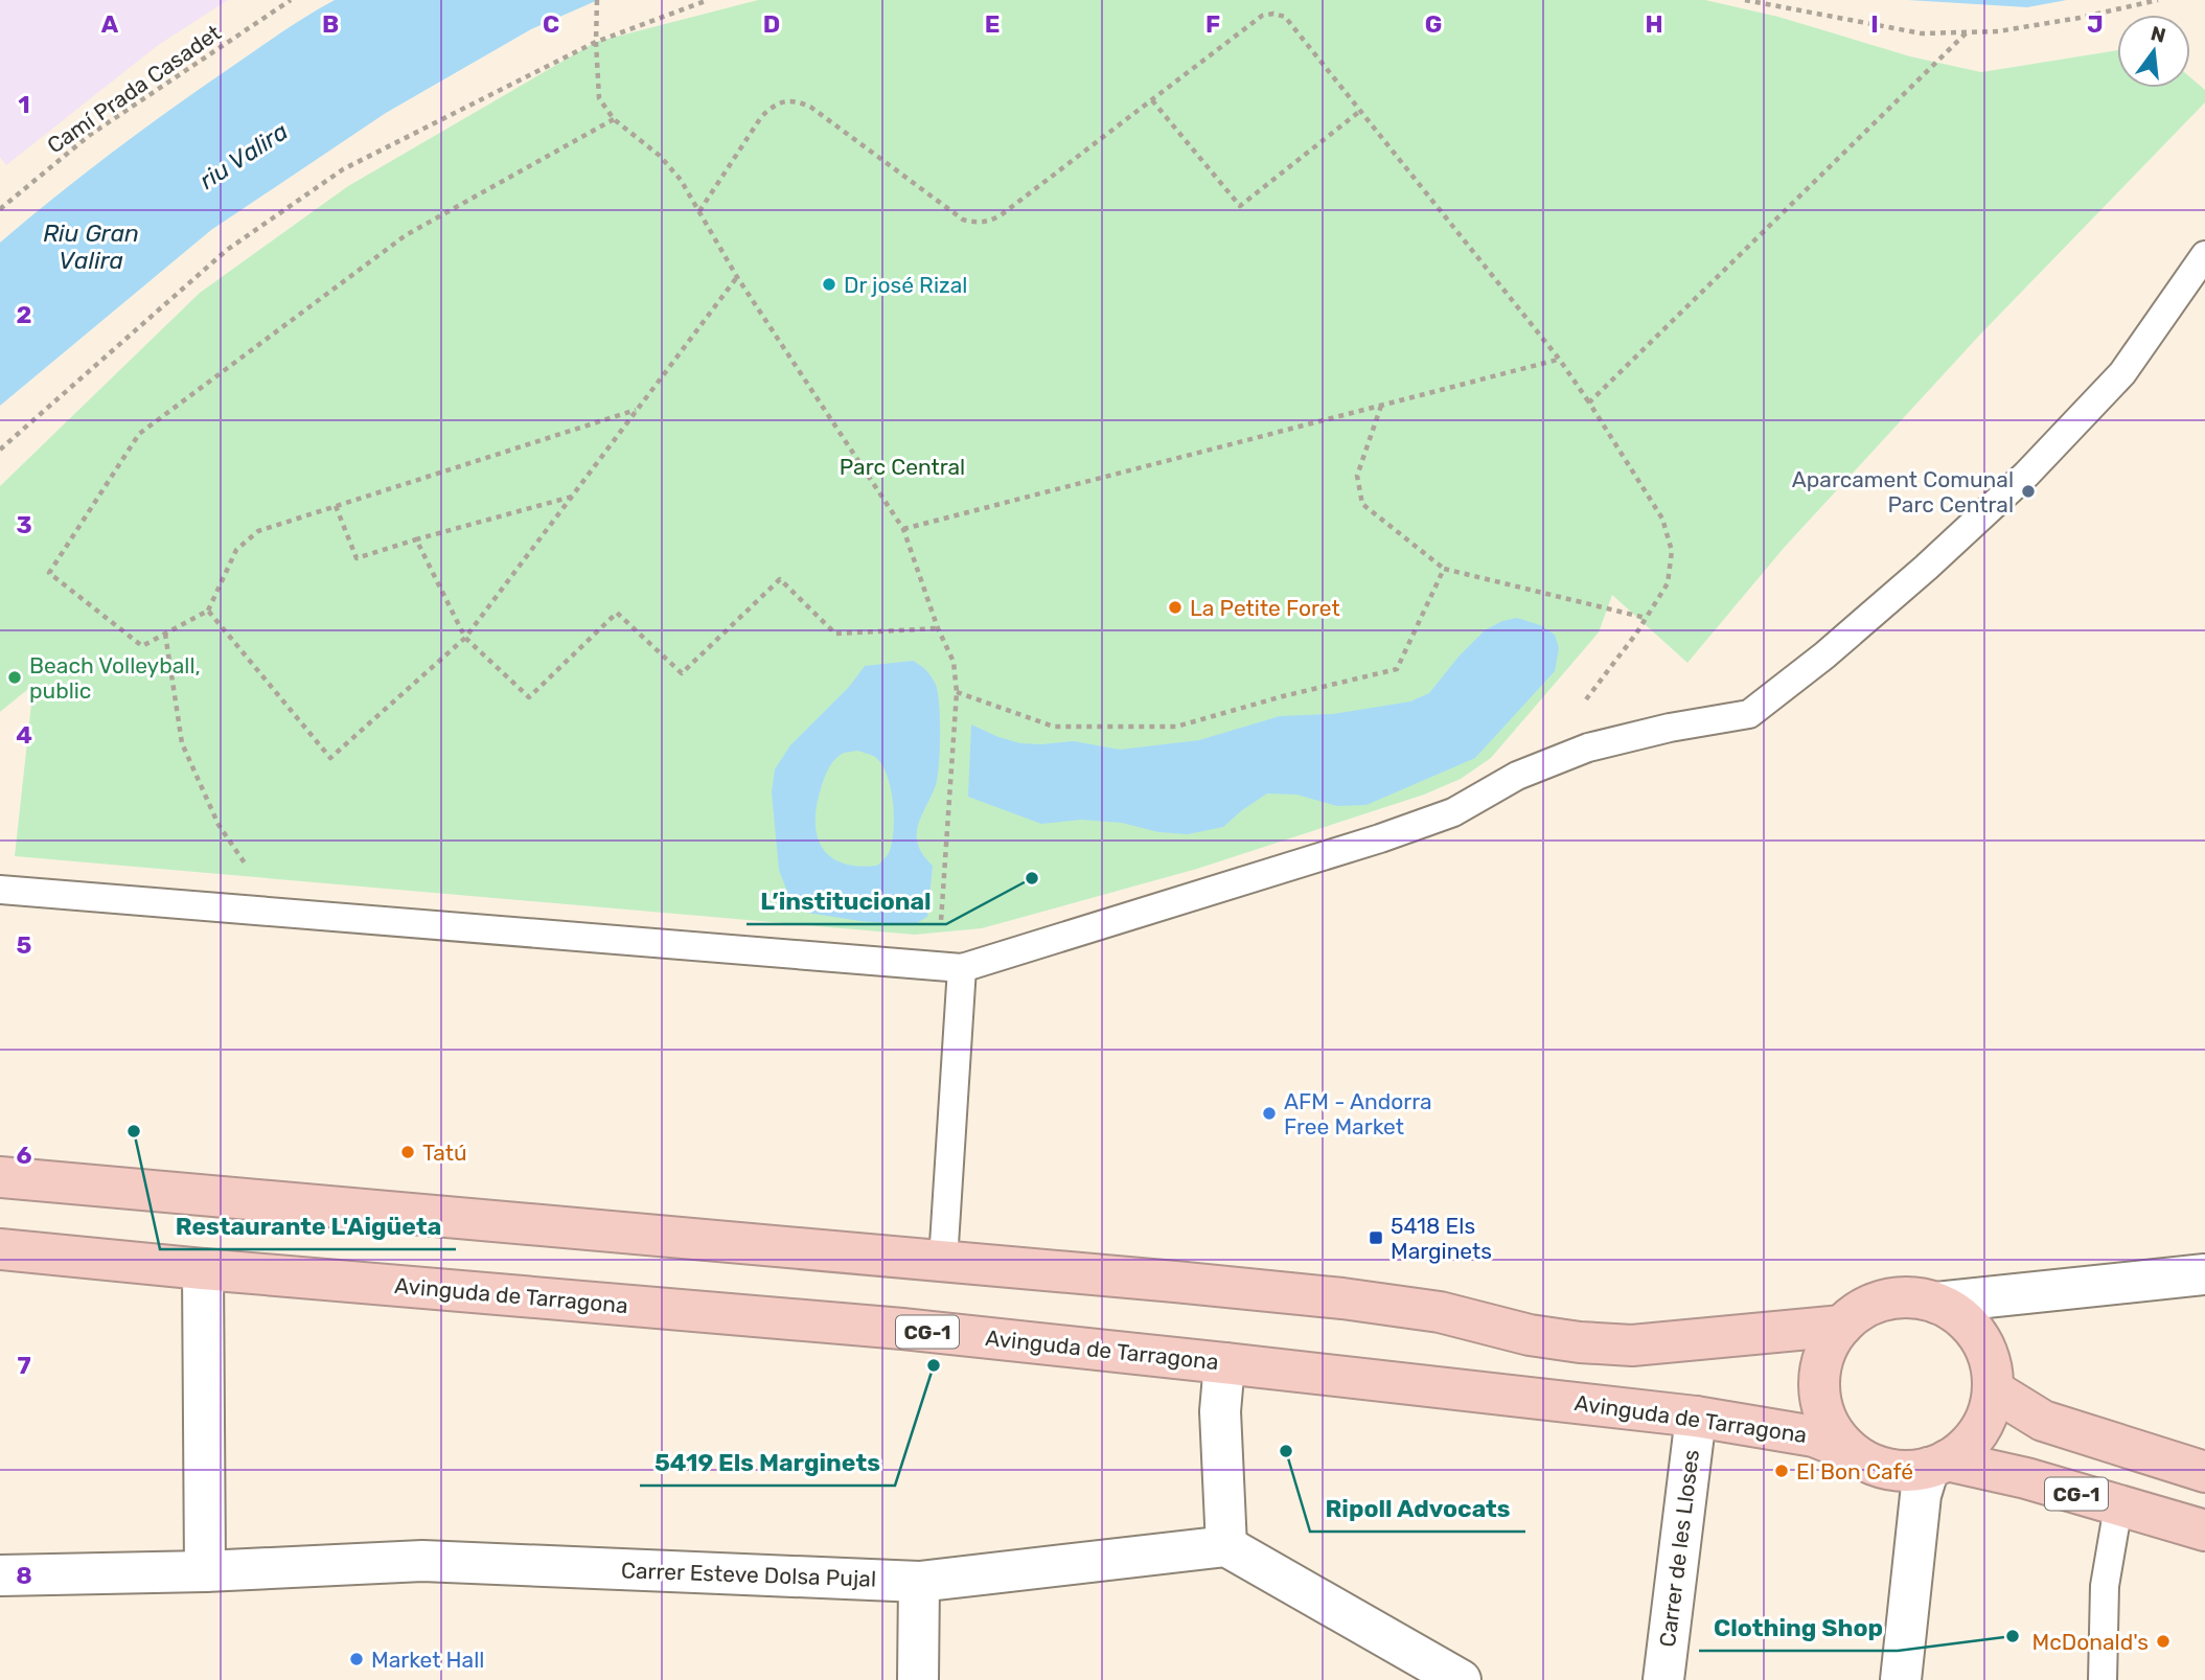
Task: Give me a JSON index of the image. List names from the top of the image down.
{
  "streets": {
    "highway": ["Avinguda de Tarragona", "CG-1"],
    "street": ["Carrer de les Lloses", "Carrer Esteve Dolsa Pujal"],
    "path": ["Camí Prada Casadet"]
  },
  "crossings": [
    ["Avinguda de Tarragona", "CG-1"],
    ["Avinguda de Tarragona", "Carrer de les Lloses"]
  ],
  "water": ["riu Valira", "Riu Gran Valira"],
  "parks": ["Parc Central"],
  "places": {
    "other": [
      "Dr josé Rizal",
      "Aparcament Comunal Parc Central",
      "La Petite Foret",
      "Beach Volleyball, public",
      "L’institucional",
      "AFM - Andorra Free Market",
      "Restaurante L'Aigüeta",
      "Tatú",
      "5419 Els Marginets",
      "Ripoll Advocats",
      "El Bon Café",
      "Clothing Shop",
      "McDonald's",
      "Market Hall"
    ],
    "transit": ["5418 Els Marginets"]
  },
  "north": "top",
  "grid": {
    "columns": [
      "A",
      "B",
      "C",
      "D",
      "E",
      "F",
      "G",
      "H",
      "I",
      "J"
    ],
    "rows": [
      "1",
      "2",
      "3",
      "4",
      "5",
      "6",
      "7",
      "8"
    ]
  }
}
